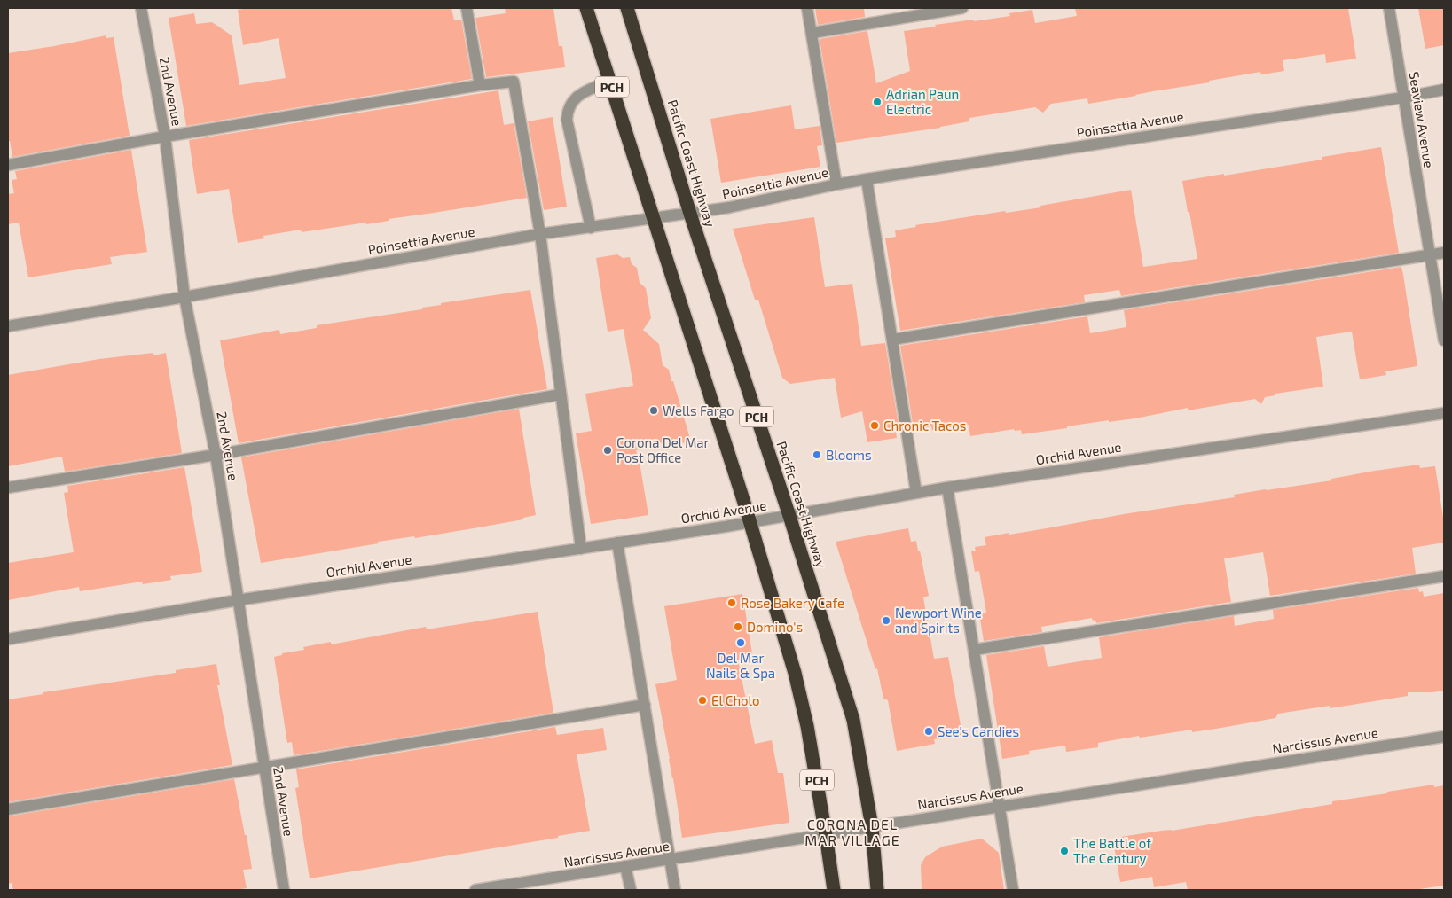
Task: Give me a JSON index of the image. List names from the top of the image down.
{
  "streets": {
    "highway": ["PCH", "Pacific Coast Highway"],
    "street": [
      "2nd Avenue",
      "Seaview Avenue",
      "Poinsettia Avenue",
      "Orchid Avenue",
      "Narcissus Avenue"
    ]
  },
  "crossings": [
    ["PCH", "Poinsettia Avenue"],
    ["PCH", "Orchid Avenue"],
    ["PCH", "Narcissus Avenue"],
    ["2nd Avenue", "Poinsettia Avenue"],
    ["2nd Avenue", "Orchid Avenue"],
    ["Seaview Avenue", "Poinsettia Avenue"],
    ["Poinsettia Avenue", "Pacific Coast Highway"],
    ["Pacific Coast Highway", "Orchid Avenue"],
    ["Pacific Coast Highway", "Narcissus Avenue"]
  ],
  "districts": ["CORONA DEL MAR VILLAGE"],
  "places": [
    "Adrian Paun Electric",
    "Wells Fargo",
    "Chronic Tacos",
    "Corona Del Mar Post Office",
    "Blooms",
    "Rose Bakery Cafe",
    "Newport Wine and Spirits",
    "Domino's",
    "Del Mar Nails & Spa",
    "El Cholo",
    "See's Candies",
    "The Battle of The Century"
  ]
}
